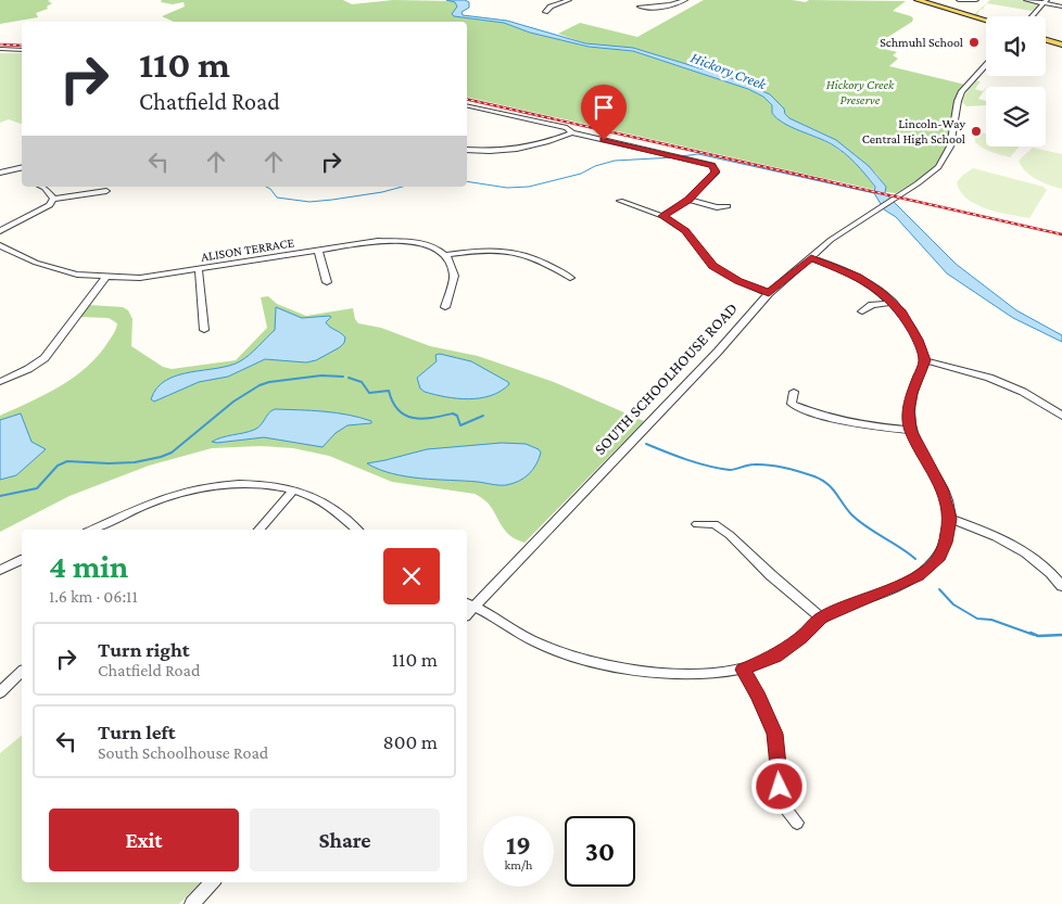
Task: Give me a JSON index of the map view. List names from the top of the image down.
{
  "streets": {
    "street": ["ALISON TERRACE", "SOUTH SCHOOLHOUSE ROAD"]
  },
  "water": ["Hickory Creek"],
  "parks": ["Hickory Creek Preserve"],
  "places": ["Schmuhl School", "Lincoln-Way Central High School"],
  "page": {
    "turn": ["110 m", "Chatfield Road"],
    "heading": ["4 min", "1.6 km · 06:11"],
    "list": [
      {
        "name": "Turn right",
        "note": "Chatfield Road",
        "value": "110 m"
      },
      {
        "name": "Turn left",
        "note": "South Schoolhouse Road",
        "value": "800 m"
      }
    ],
    "buttons": ["Exit", "Share"],
    "speed": "19 km/h",
    "limit": "30"
  }
}
